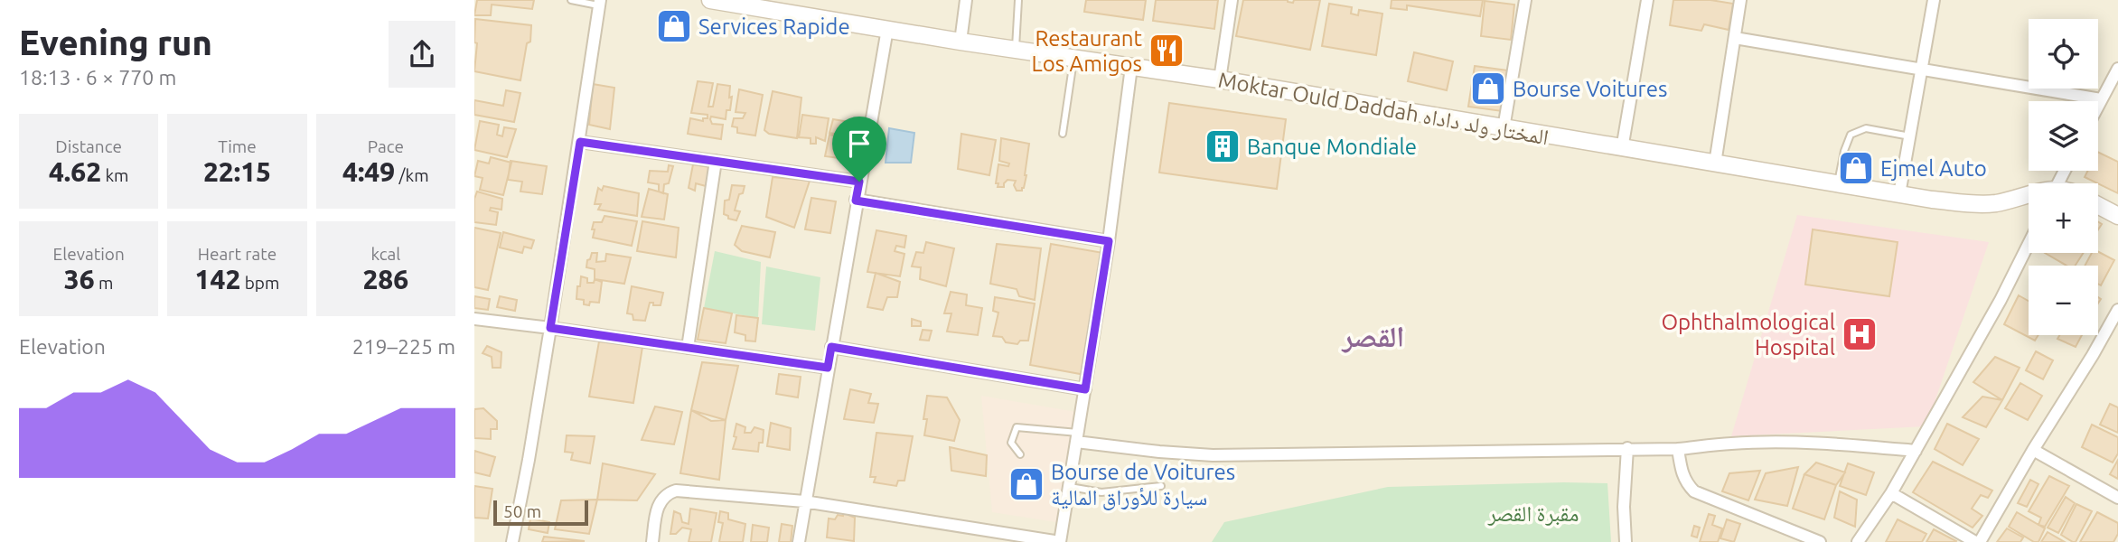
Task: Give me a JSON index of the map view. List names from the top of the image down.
{
  "streets": {
    "main road": ["Moktar Ould Daddah المختار ولد داداه"]
  },
  "districts": ["القصر"],
  "parks": ["مقبرة القصر"],
  "places": {
    "shop": [
      "Services Rapide",
      "Bourse Voitures",
      "Ejmel Auto",
      "Bourse de Voitures سيارة للأوراق المالية"
    ],
    "restaurant": ["Restaurant Los Amigos"],
    "building": ["Banque Mondiale"],
    "hospital": ["Ophthalmological Hospital"]
  },
  "scale_bar": "50 m",
  "page": {
    "heading": ["Evening run", "18:13 · 6 × 770 m"],
    "map_buttons": ["+", "−"],
    "stats": [
      ["Distance", "4.62 km"],
      ["Time", "22:15"],
      ["Pace", "4:49 /km"],
      ["Elevation", "36 m"],
      ["Heart rate", "142 bpm"],
      ["kcal", "286"]
    ],
    "chart": ["Elevation", "219–225 m"],
    "scale": "50 m"
  }
}
